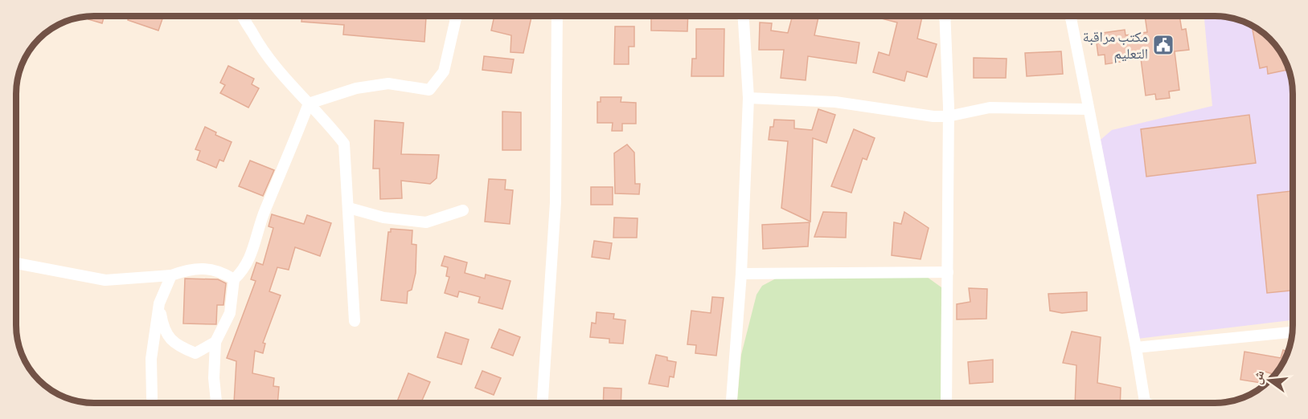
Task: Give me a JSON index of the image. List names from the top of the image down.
{
  "places": {
    "public building": ["مكتب مراقبة التعليم"]
  },
  "north": "left"
}
